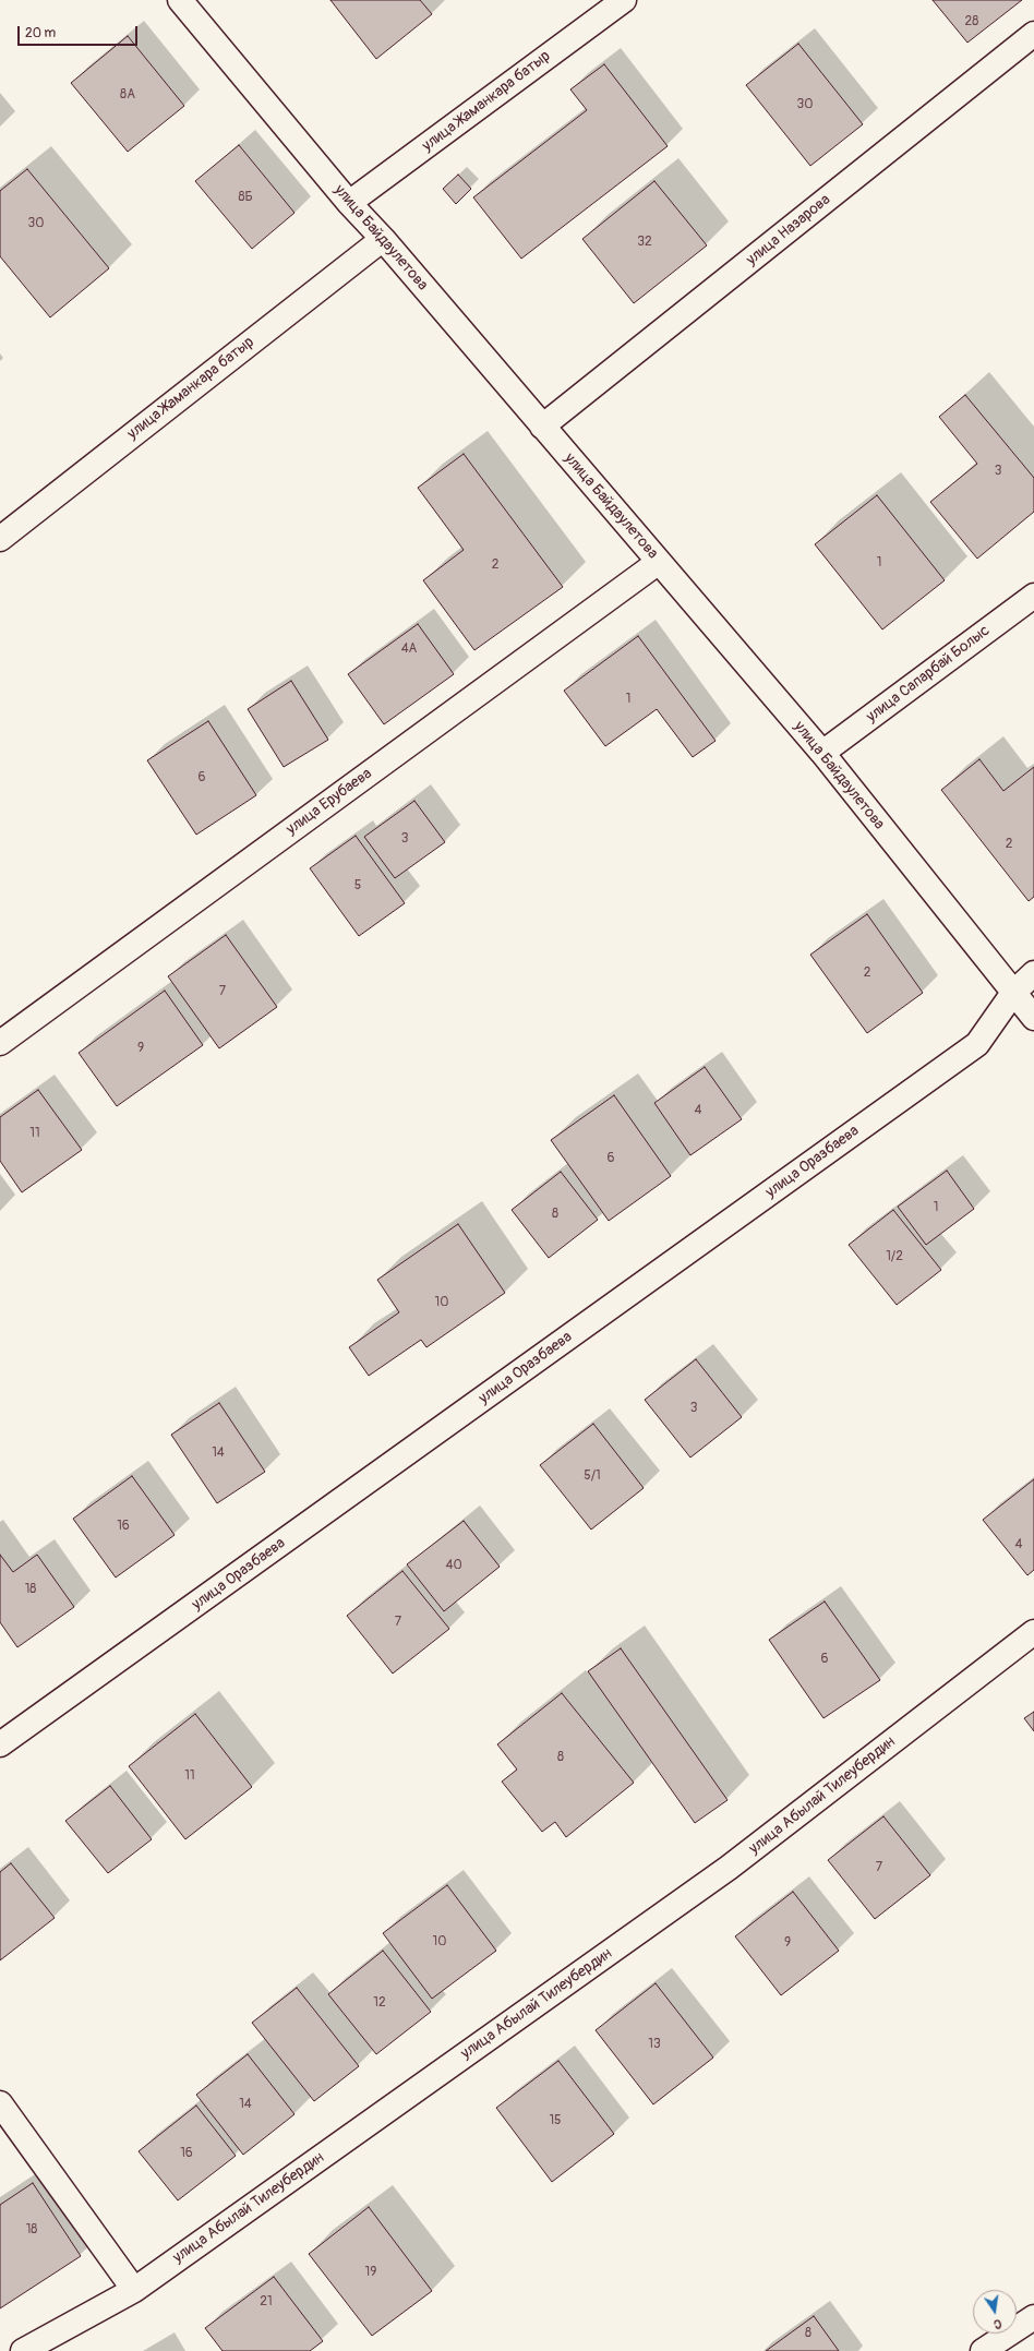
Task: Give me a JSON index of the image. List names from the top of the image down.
{
  "streets": {
    "street": [
      "улица Жаманкара батыр",
      "улица Назарова",
      "улица Байдаулетова",
      "улица Cапарбай Болыс",
      "улица Ерубаева",
      "улица Оразбаева",
      "улица Абылай Тилеубердин"
    ]
  },
  "crossings": [
    ["улица Жаманкара батыр", "улица Байдаулетова"],
    ["улица Назарова", "улица Байдаулетова"],
    ["улица Байдаулетова", "улица Cапарбай Болыс"],
    ["улица Байдаулетова", "улица Ерубаева"],
    ["улица Байдаулетова", "улица Оразбаева"]
  ],
  "house_numbers": [
    "28",
    "8А",
    "30",
    "8Б",
    "30",
    "32",
    "3",
    "1",
    "2",
    "4А",
    "1",
    "6",
    "3",
    "2",
    "5",
    "2",
    "7",
    "9",
    "4",
    "11",
    "6",
    "1",
    "8",
    "1/2",
    "10",
    "3",
    "14",
    "5/1",
    "16",
    "4",
    "40",
    "18",
    "7",
    "6",
    "8",
    "11",
    "7",
    "10",
    "9",
    "12",
    "13",
    "14",
    "15",
    "16",
    "18",
    "19",
    "21",
    "8"
  ],
  "scale_bar": "20 m",
  "north": "bottom"
}
